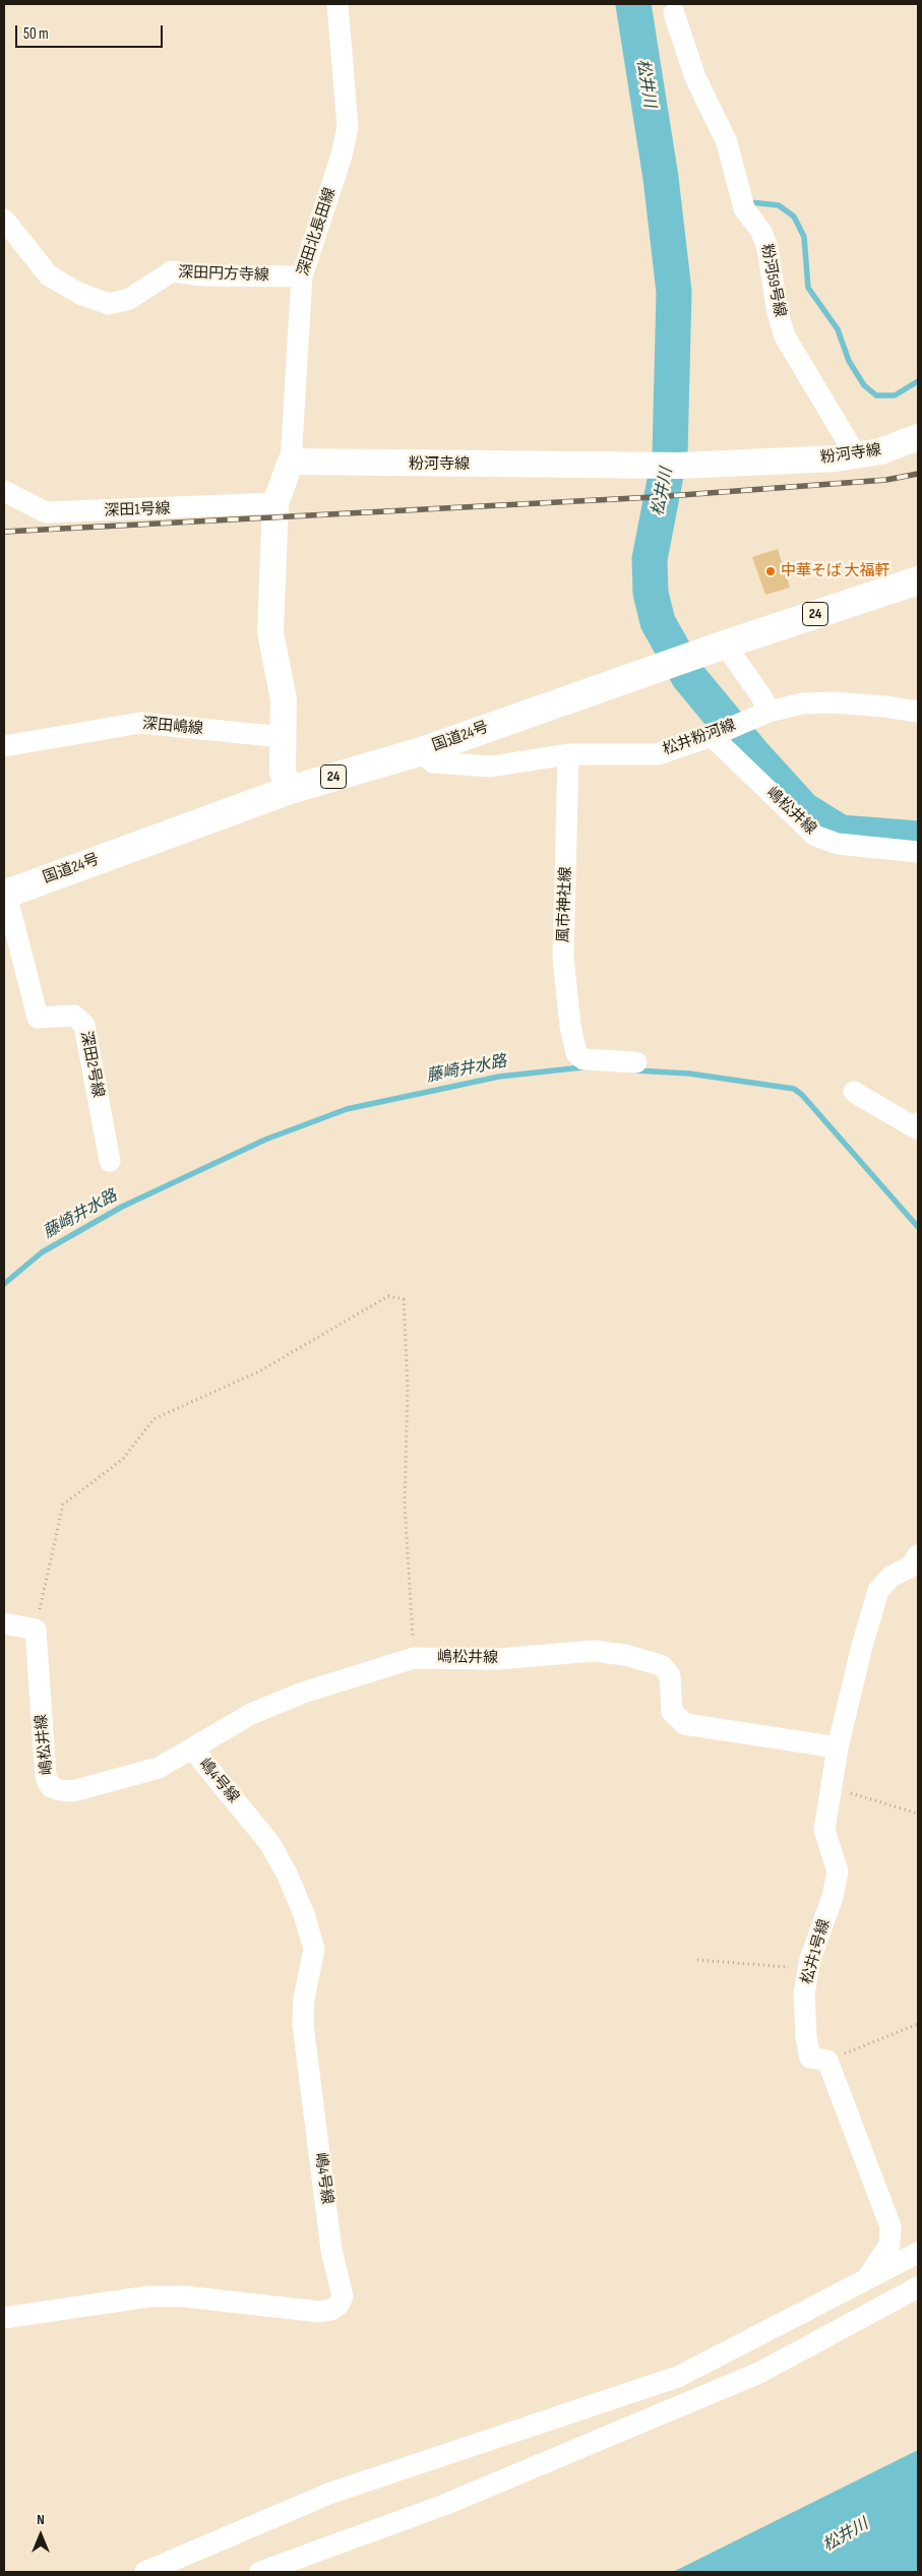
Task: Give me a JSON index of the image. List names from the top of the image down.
{
  "streets": {
    "highway": ["24", "国道24号"],
    "main road": ["粉河寺線"],
    "street": [
      "深田北長田線",
      "深田円方寺線",
      "粉河59号線",
      "深田1号線",
      "深田嶋線",
      "松井粉河線",
      "嶋松井線",
      "風市神社線",
      "深田2号線",
      "嶋4号線",
      "松井1号線"
    ]
  },
  "crossings": [
    ["深田北長田線", "深田円方寺線"],
    ["深田北長田線", "粉河寺線"],
    ["粉河59号線", "粉河寺線"],
    ["国道24号", "松井粉河線"],
    ["国道24号", "深田2号線"],
    ["松井粉河線", "嶋松井線"],
    ["松井粉河線", "風市神社線"],
    ["嶋松井線", "嶋4号線"],
    ["嶋松井線", "松井1号線"]
  ],
  "water": ["松井川", "藤崎井水路"],
  "places": ["中華そば 大福軒"],
  "scale_bar": "50 m",
  "north": "top"
}
